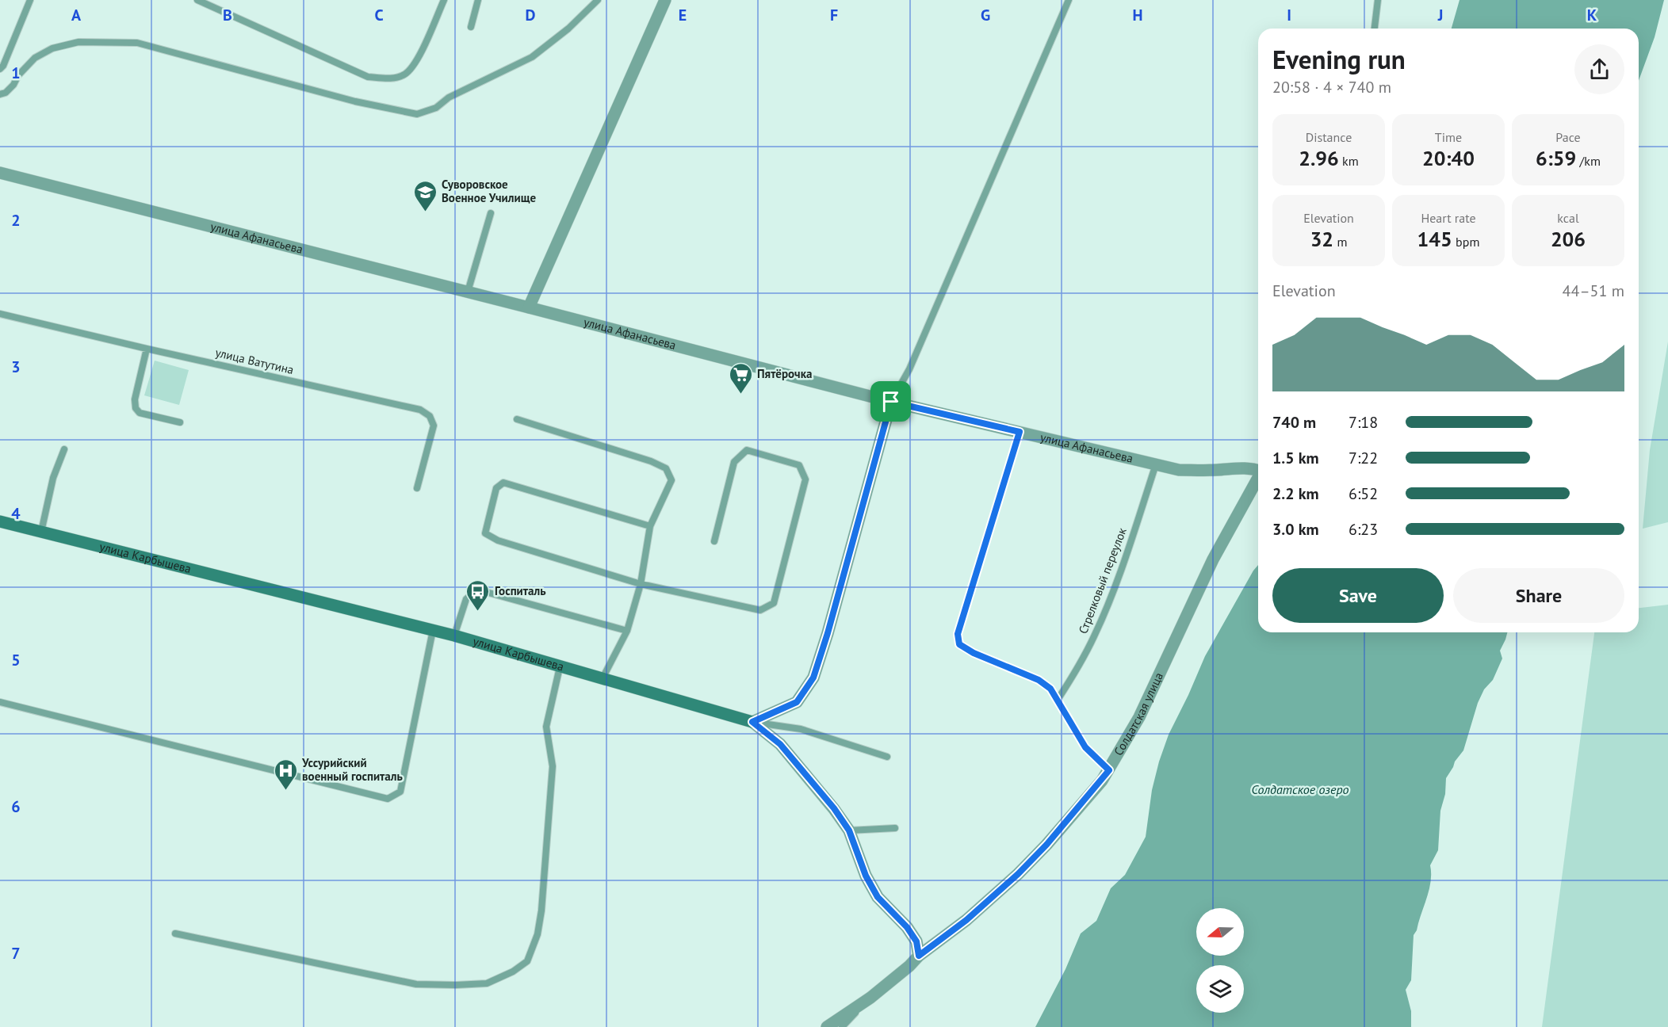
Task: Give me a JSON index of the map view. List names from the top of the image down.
{
  "streets": {
    "street": ["улица Афанасьева", "улица Карбышева", "Солдатская улица"],
    "lane": ["улица Ватутина", "Стрелковый переулок"]
  },
  "crossings": [
    ["улица Афанасьева", "Стрелковый переулок"],
    ["улица Карбышева", "Солдатская улица"]
  ],
  "water": ["Солдатское озеро"],
  "places": {
    "school or university": ["Суворовское Военное Училище"],
    "supermarket": ["Пятёрочка"],
    "bus stop": ["Госпиталь"],
    "hospital": ["Уссурийский военный госпиталь"]
  },
  "north": "left",
  "page": {
    "heading": ["Evening run", "20:58 · 4 × 740 m"],
    "stats": [
      ["Distance", "2.96 km"],
      ["Time", "20:40"],
      ["Pace", "6:59 /km"],
      ["Elevation", "32 m"],
      ["Heart rate", "145 bpm"],
      ["kcal", "206"]
    ],
    "chart": ["Elevation", "44–51 m"],
    "list": [
      {
        "name": "740 m",
        "note": "7:18"
      },
      {
        "name": "1.5 km",
        "note": "7:22"
      },
      {
        "name": "2.2 km",
        "note": "6:52"
      },
      {
        "name": "3.0 km",
        "note": "6:23"
      }
    ],
    "buttons": ["Save", "Share"]
  },
  "grid": {
    "columns": [
      "A",
      "B",
      "C",
      "D",
      "E",
      "F",
      "G",
      "H",
      "I",
      "J",
      "K"
    ],
    "rows": [
      "1",
      "2",
      "3",
      "4",
      "5",
      "6",
      "7"
    ]
  }
}
